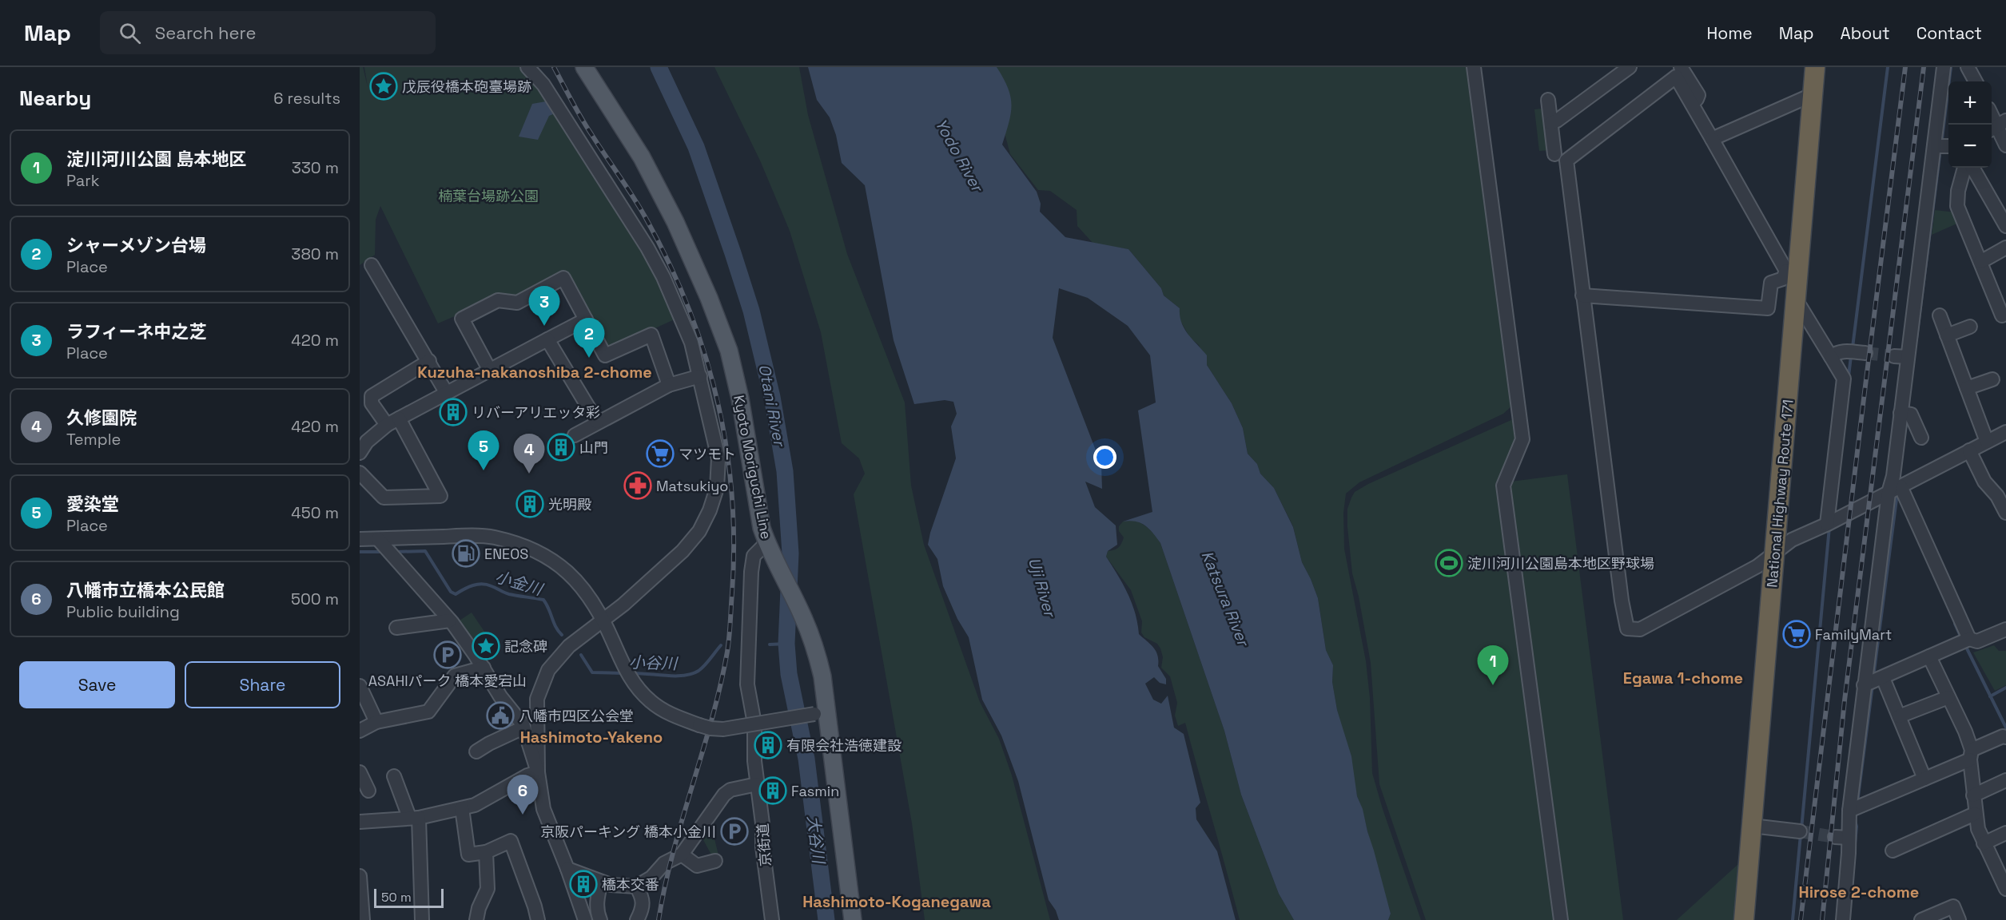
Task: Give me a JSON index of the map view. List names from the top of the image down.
{
  "streets": {
    "highway": ["National Highway Route 171"],
    "main road": ["Kyoto Moriguchi Line"],
    "street": ["京街道"]
  },
  "crossings": [
    ["Kyoto Moriguchi Line", "京街道"]
  ],
  "districts": [
    "Kuzuha-nakanoshiba 2-chome",
    "Egawa 1-chome",
    "Hashimoto-Yakeno",
    "Hirose 2-chome",
    "Hashimoto-Koganegawa"
  ],
  "water": [
    "Yodo River",
    "Otani River",
    "小金川",
    "Uji River",
    "Katsura River",
    "小谷川",
    "大谷川"
  ],
  "parks": ["楠葉台場跡公園"],
  "places": {
    "place": ["戊辰役橋本砲臺場跡", "記念碑"],
    "building": [
      "リバーアリエッタ彩",
      "山門",
      "光明殿",
      "有限会社浩徳建設",
      "Fasmin",
      "橋本交番"
    ],
    "supermarket": ["マツモト", "FamilyMart"],
    "pharmacy": ["Matsukiyo"],
    "fuel station": ["ENEOS"],
    "sports": ["淀川河川公園島本地区野球場"],
    "parking": ["ASAHIパーク 橋本愛宕山", "京阪パーキング 橋本小金川"],
    "public building": ["八幡市四区公会堂"]
  },
  "scale_bar": "50 m",
  "page": {
    "header": "Map",
    "search": "Search here",
    "nav": [
      "Home",
      "Map",
      "About",
      "Contact"
    ],
    "heading": ["Nearby", "6 results"],
    "map_buttons": ["+", "−"],
    "list": [
      {
        "mark": "1",
        "name": "淀川河川公園 島本地区",
        "note": "Park",
        "value": "330 m"
      },
      {
        "mark": "2",
        "name": "シャーメゾン台場",
        "note": "Place",
        "value": "380 m"
      },
      {
        "mark": "3",
        "name": "ラフィーネ中之芝",
        "note": "Place",
        "value": "420 m"
      },
      {
        "mark": "4",
        "name": "久修園院",
        "note": "Temple",
        "value": "420 m"
      },
      {
        "mark": "5",
        "name": "愛染堂",
        "note": "Place",
        "value": "450 m"
      },
      {
        "mark": "6",
        "name": "八幡市立橋本公民館",
        "note": "Public building",
        "value": "500 m"
      }
    ],
    "pins": [
      "3",
      "2",
      "5",
      "4",
      "1",
      "6"
    ],
    "buttons": ["Save", "Share"],
    "scale": "50 m"
  }
}
